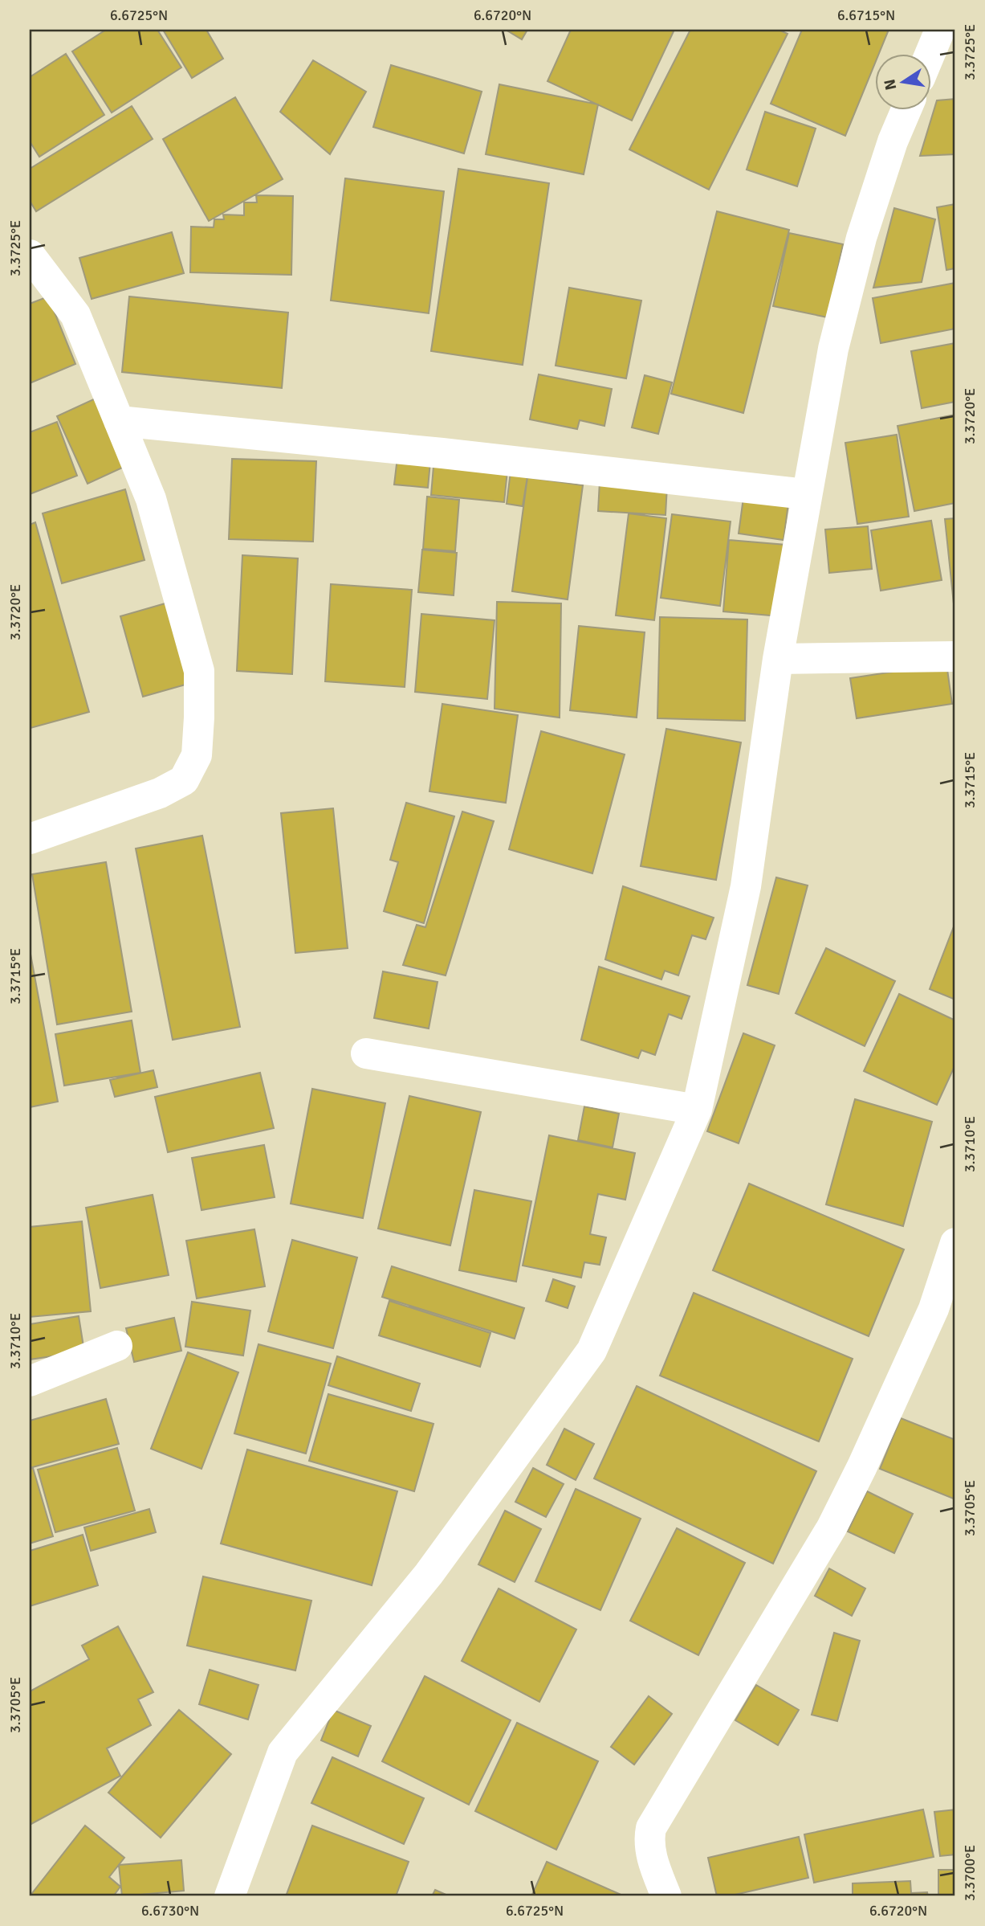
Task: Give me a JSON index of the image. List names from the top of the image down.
{
  "north": "left",
  "coordinates": [
    "6.6725°N",
    "6.6720°N",
    "6.6715°N",
    "3.3725°E",
    "3.3720°E",
    "3.3715°E",
    "3.3710°E",
    "3.3705°E",
    "3.3700°E",
    "6.6730°N"
  ]
}
